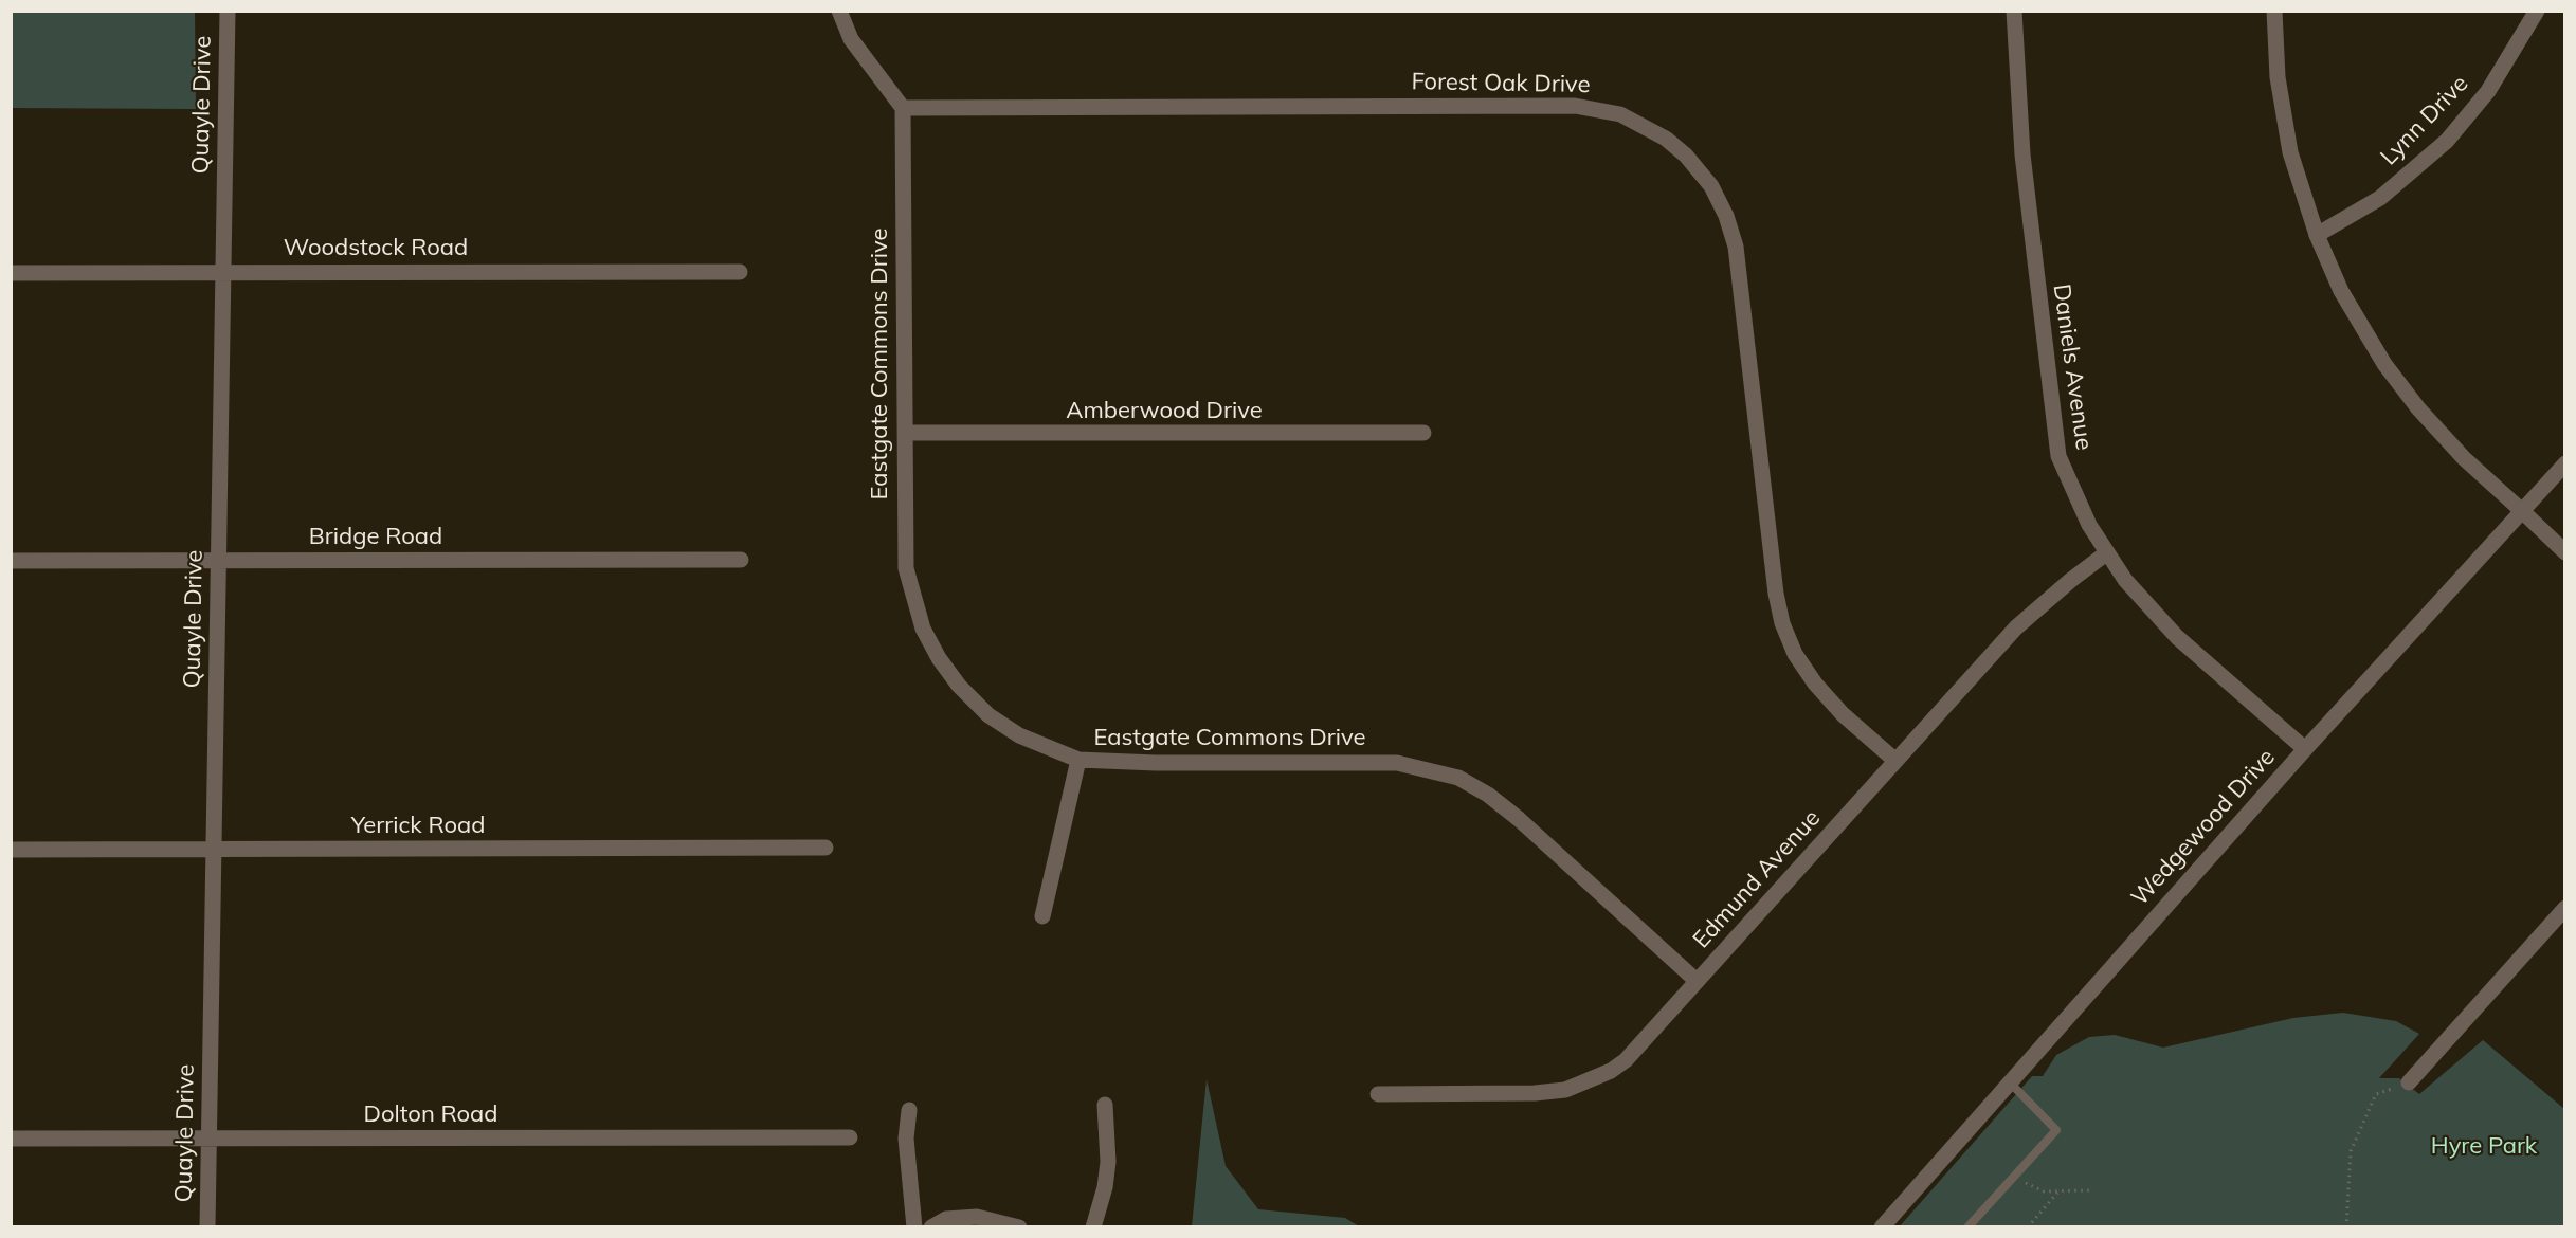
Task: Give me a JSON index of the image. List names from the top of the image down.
{
  "streets": {
    "street": [
      "Forest Oak Drive",
      "Quayle Drive",
      "Lynn Drive",
      "Woodstock Road",
      "Eastgate Commons Drive",
      "Daniels Avenue",
      "Amberwood Drive",
      "Bridge Road",
      "Yerrick Road",
      "Wedgewood Drive",
      "Edmund Avenue",
      "Dolton Road"
    ]
  },
  "crossings": [
    ["Forest Oak Drive", "Eastgate Commons Drive"],
    ["Forest Oak Drive", "Edmund Avenue"],
    ["Quayle Drive", "Woodstock Road"],
    ["Quayle Drive", "Bridge Road"],
    ["Quayle Drive", "Yerrick Road"],
    ["Quayle Drive", "Dolton Road"],
    ["Eastgate Commons Drive", "Amberwood Drive"],
    ["Eastgate Commons Drive", "Edmund Avenue"],
    ["Daniels Avenue", "Wedgewood Drive"],
    ["Daniels Avenue", "Edmund Avenue"]
  ],
  "parks": ["Hyre Park"]
}
